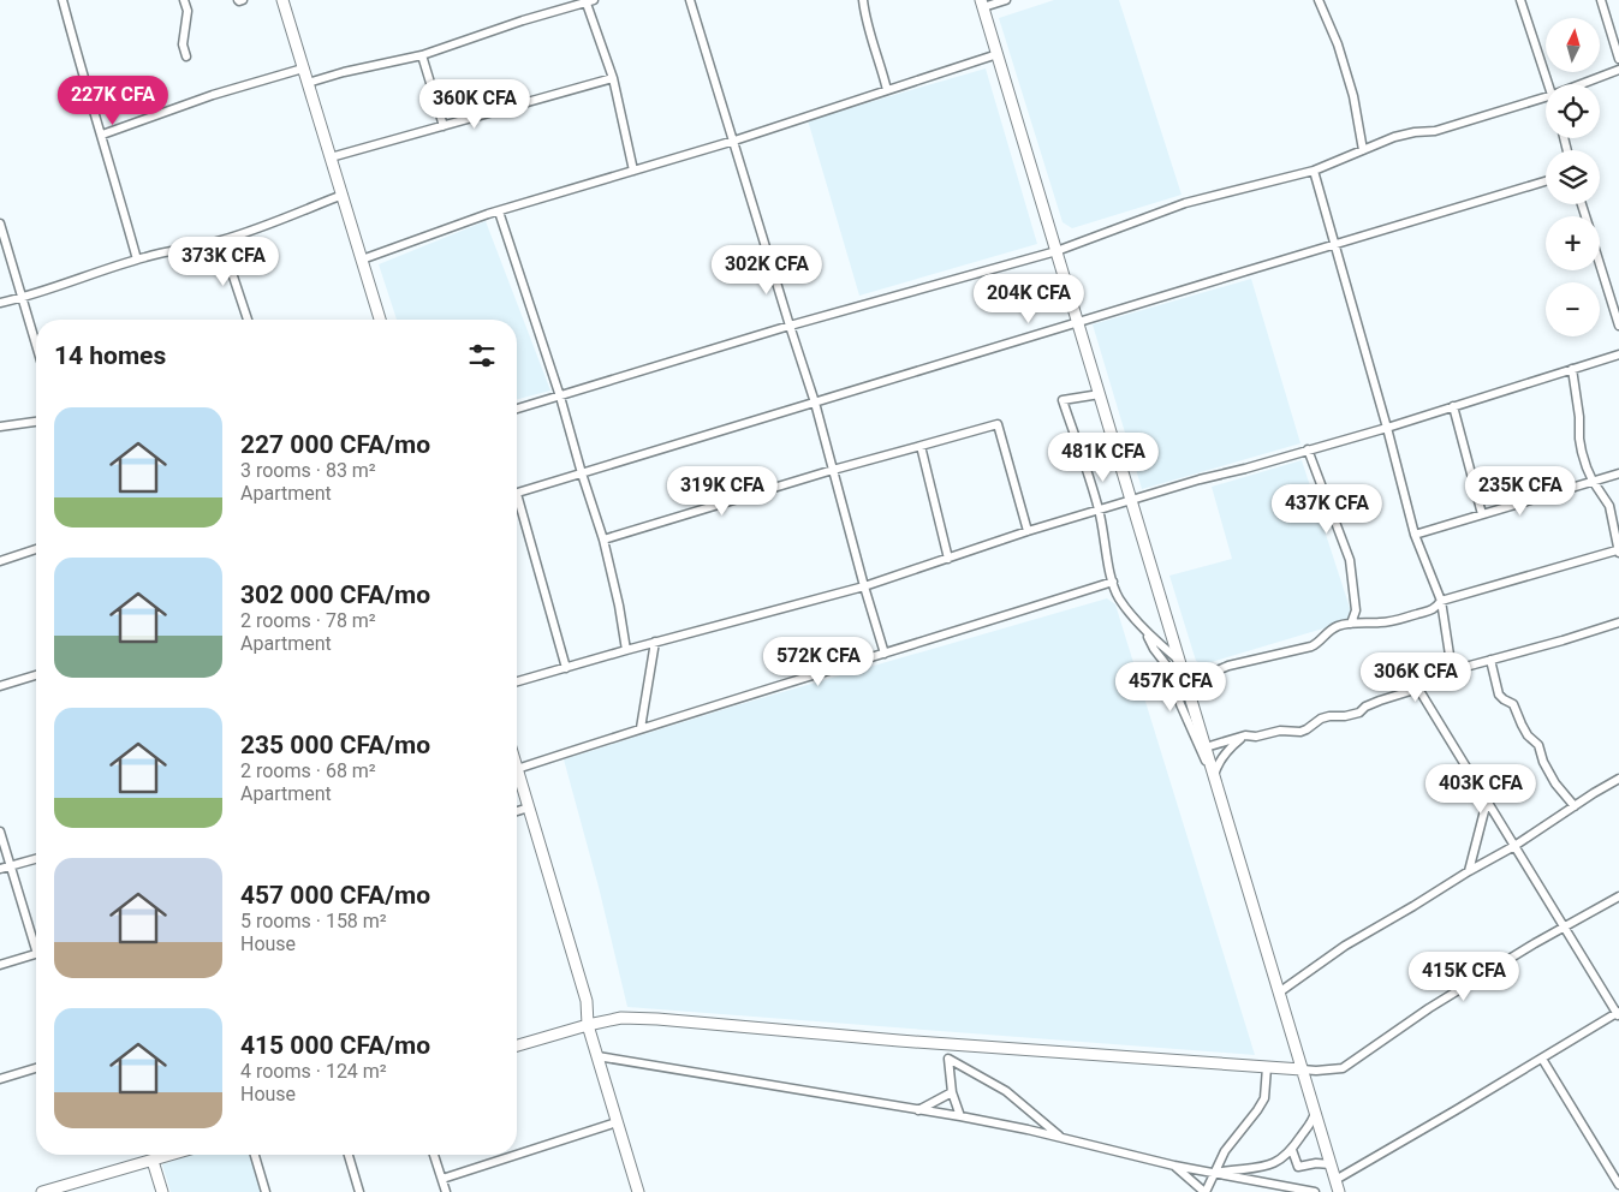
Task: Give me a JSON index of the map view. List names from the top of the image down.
{
  "north": "top",
  "page": {
    "map_buttons": ["+", "−"],
    "price": [
      "227K CFA",
      "360K CFA",
      "373K CFA",
      "302K CFA",
      "204K CFA",
      "481K CFA",
      "319K CFA",
      "235K CFA",
      "437K CFA",
      "572K CFA",
      "306K CFA",
      "457K CFA",
      "403K CFA",
      "415K CFA"
    ],
    "heading": "14 homes",
    "list": [
      {
        "name": "227 000 CFA/mo",
        "note": "3 rooms · 83 m² · Apartment"
      },
      {
        "name": "302 000 CFA/mo",
        "note": "2 rooms · 78 m² · Apartment"
      },
      {
        "name": "235 000 CFA/mo",
        "note": "2 rooms · 68 m² · Apartment"
      },
      {
        "name": "457 000 CFA/mo",
        "note": "5 rooms · 158 m² · House"
      },
      {
        "name": "415 000 CFA/mo",
        "note": "4 rooms · 124 m² · House"
      }
    ]
  }
}
